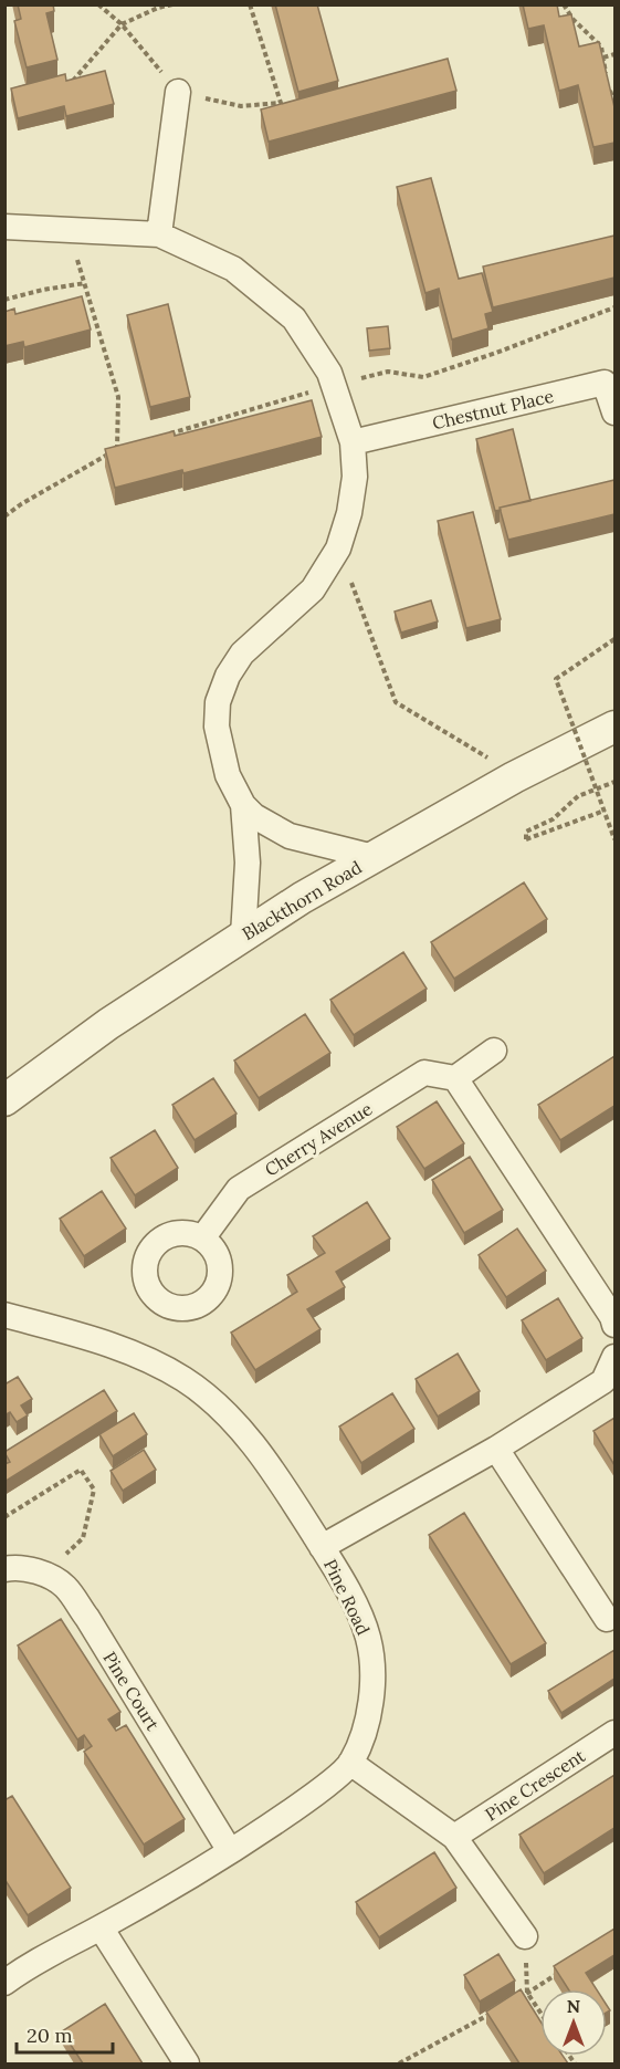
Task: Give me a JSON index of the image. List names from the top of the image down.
{
  "streets": {
    "street": [
      "Chestnut Place",
      "Blackthorn Road",
      "Cherry Avenue",
      "Pine Road",
      "Pine Court",
      "Pine Crescent"
    ]
  },
  "crossings": [
    ["Pine Road", "Pine Court"]
  ],
  "scale_bar": "20 m",
  "north": "top"
}
